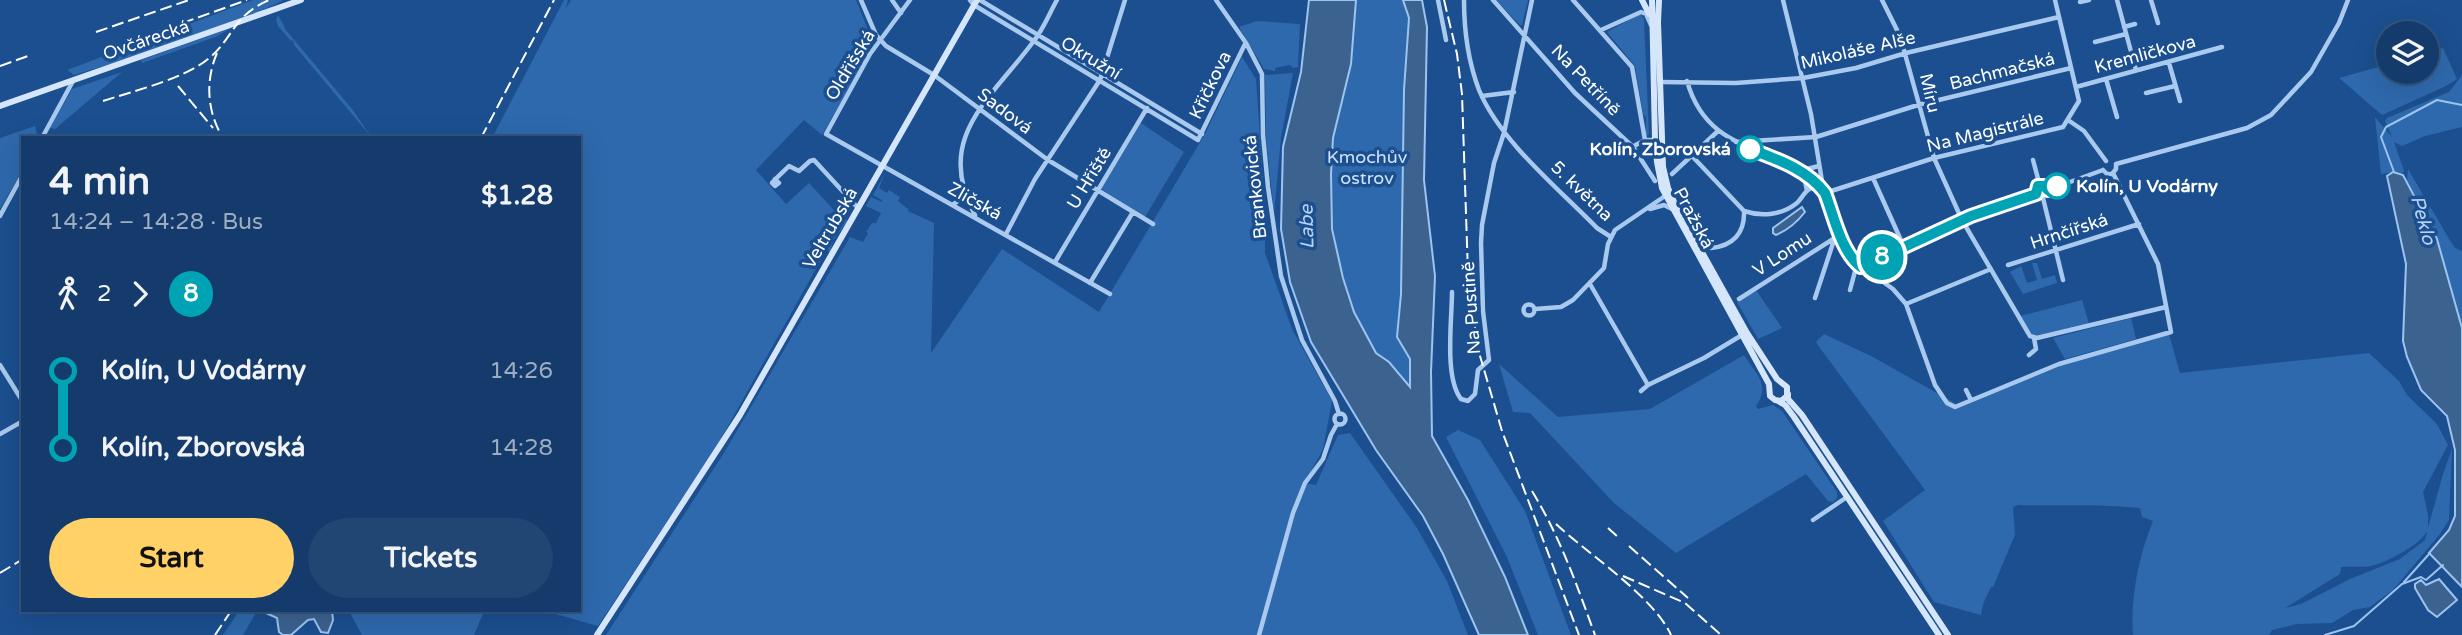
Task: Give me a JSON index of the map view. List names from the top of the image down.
{
  "streets": {
    "street": [
      "Ovčárecká",
      "Mikoláše Alše",
      "Kremličkova",
      "Okružní",
      "Oldřišská",
      "Bachmačská",
      "Na Petříně",
      "Křičkova",
      "Míru",
      "Sadová",
      "Na Magistrále",
      "U Hřiště",
      "Brankovická",
      "5. května",
      "Zličská",
      "Pražská",
      "Veltrubská",
      "Hrnčířská",
      "V Lomu",
      "Na Pustině"
    ]
  },
  "crossings": [
    ["Mikoláše Alše", "Míru"],
    ["Mikoláše Alše", "Na Magistrále"],
    ["Mikoláše Alše", "Pražská"],
    ["Kremličkova", "Na Magistrále"],
    ["Okružní", "Křičkova"],
    ["Okružní", "U Hřiště"],
    ["Okružní", "Veltrubská"],
    ["Oldřišská", "Sadová"],
    ["Oldřišská", "Zličská"],
    ["Bachmačská", "Míru"],
    ["Bachmačská", "Na Magistrále"],
    ["Křičkova", "Brankovická"],
    ["Míru", "Na Magistrále"],
    ["Sadová", "U Hřiště"],
    ["Sadová", "Veltrubská"],
    ["U Hřiště", "Zličská"],
    ["5. května", "Pražská"],
    ["5. května", "Na Pustině"],
    ["Zličská", "Veltrubská"]
  ],
  "water": ["Peklo", "Labe"],
  "parks": ["Kmochův ostrov"],
  "places": ["Kolín, Zborovská", "Kolín, U Vodárny"],
  "lines": ["bus line 8"],
  "page": {
    "on_map": "8",
    "heading": ["4 min", "14:24 – 14:28 · Bus", "$1.28"],
    "legs": ["2", "8"],
    "list": [
      {
        "name": "Kolín, U Vodárny",
        "value": "14:26"
      },
      {
        "name": "Kolín, Zborovská",
        "value": "14:28"
      }
    ],
    "buttons": ["Start", "Tickets"]
  }
}
